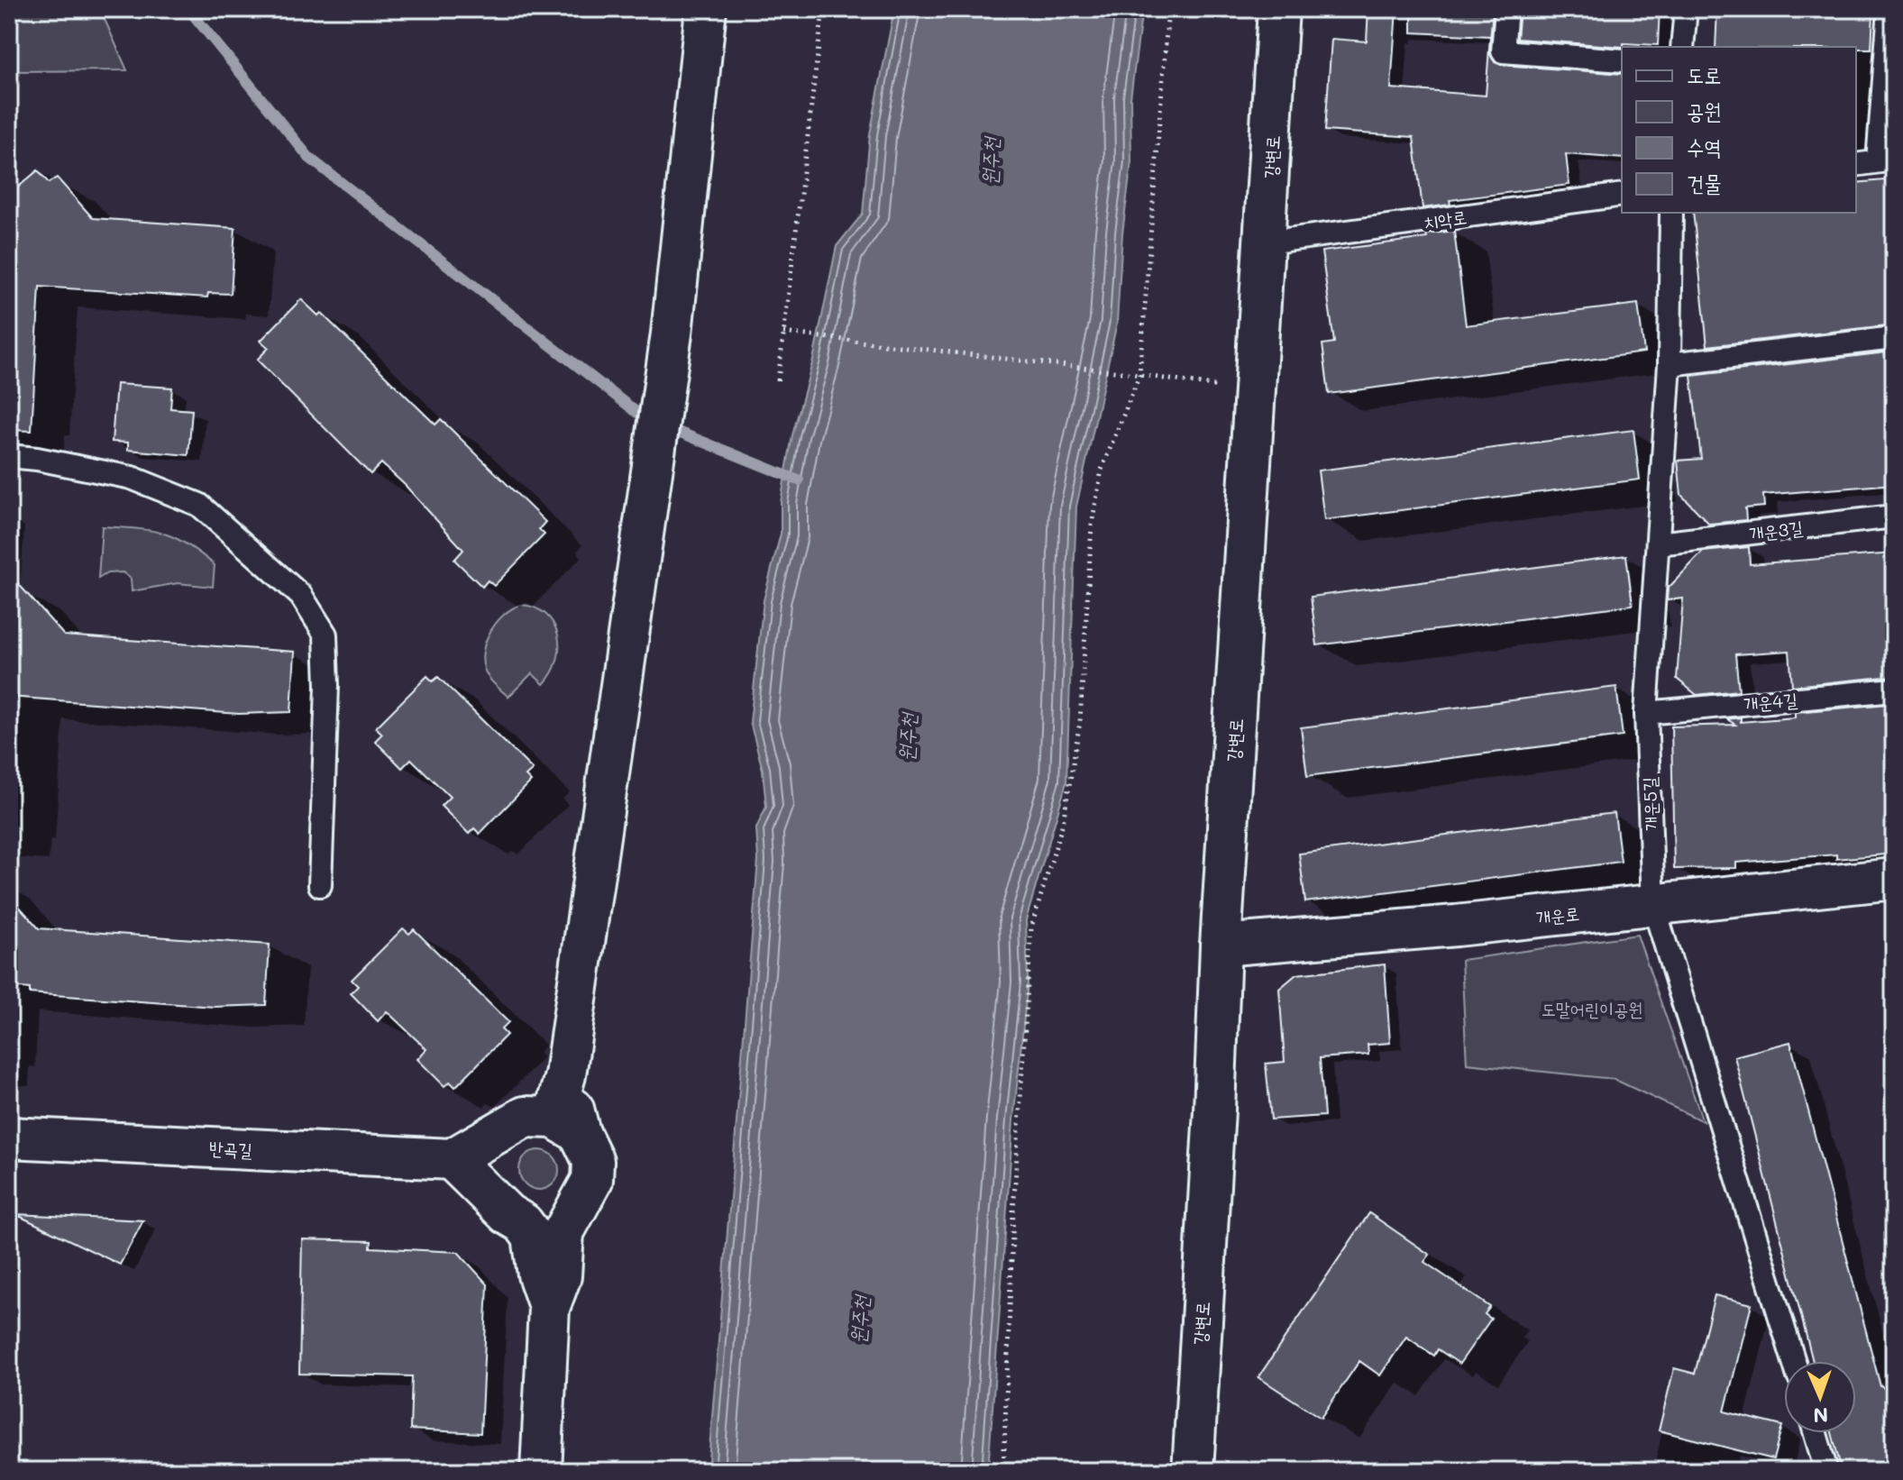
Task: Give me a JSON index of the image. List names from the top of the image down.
{
  "streets": {
    "street": ["강변로", "개운로", "반곡길"],
    "lane": [
      "치악로",
      "개운3길",
      "개운4길",
      "개운5길"
    ]
  },
  "crossings": [
    ["강변로", "치악로"],
    ["강변로", "개운로"],
    ["개운3길", "개운5길"],
    ["개운4길", "개운5길"],
    ["개운5길", "개운로"]
  ],
  "water": ["원주천"],
  "parks": ["도말어린이공원"],
  "legend": [
    "도로",
    "공원",
    "수역",
    "건물"
  ],
  "north": "bottom"
}
